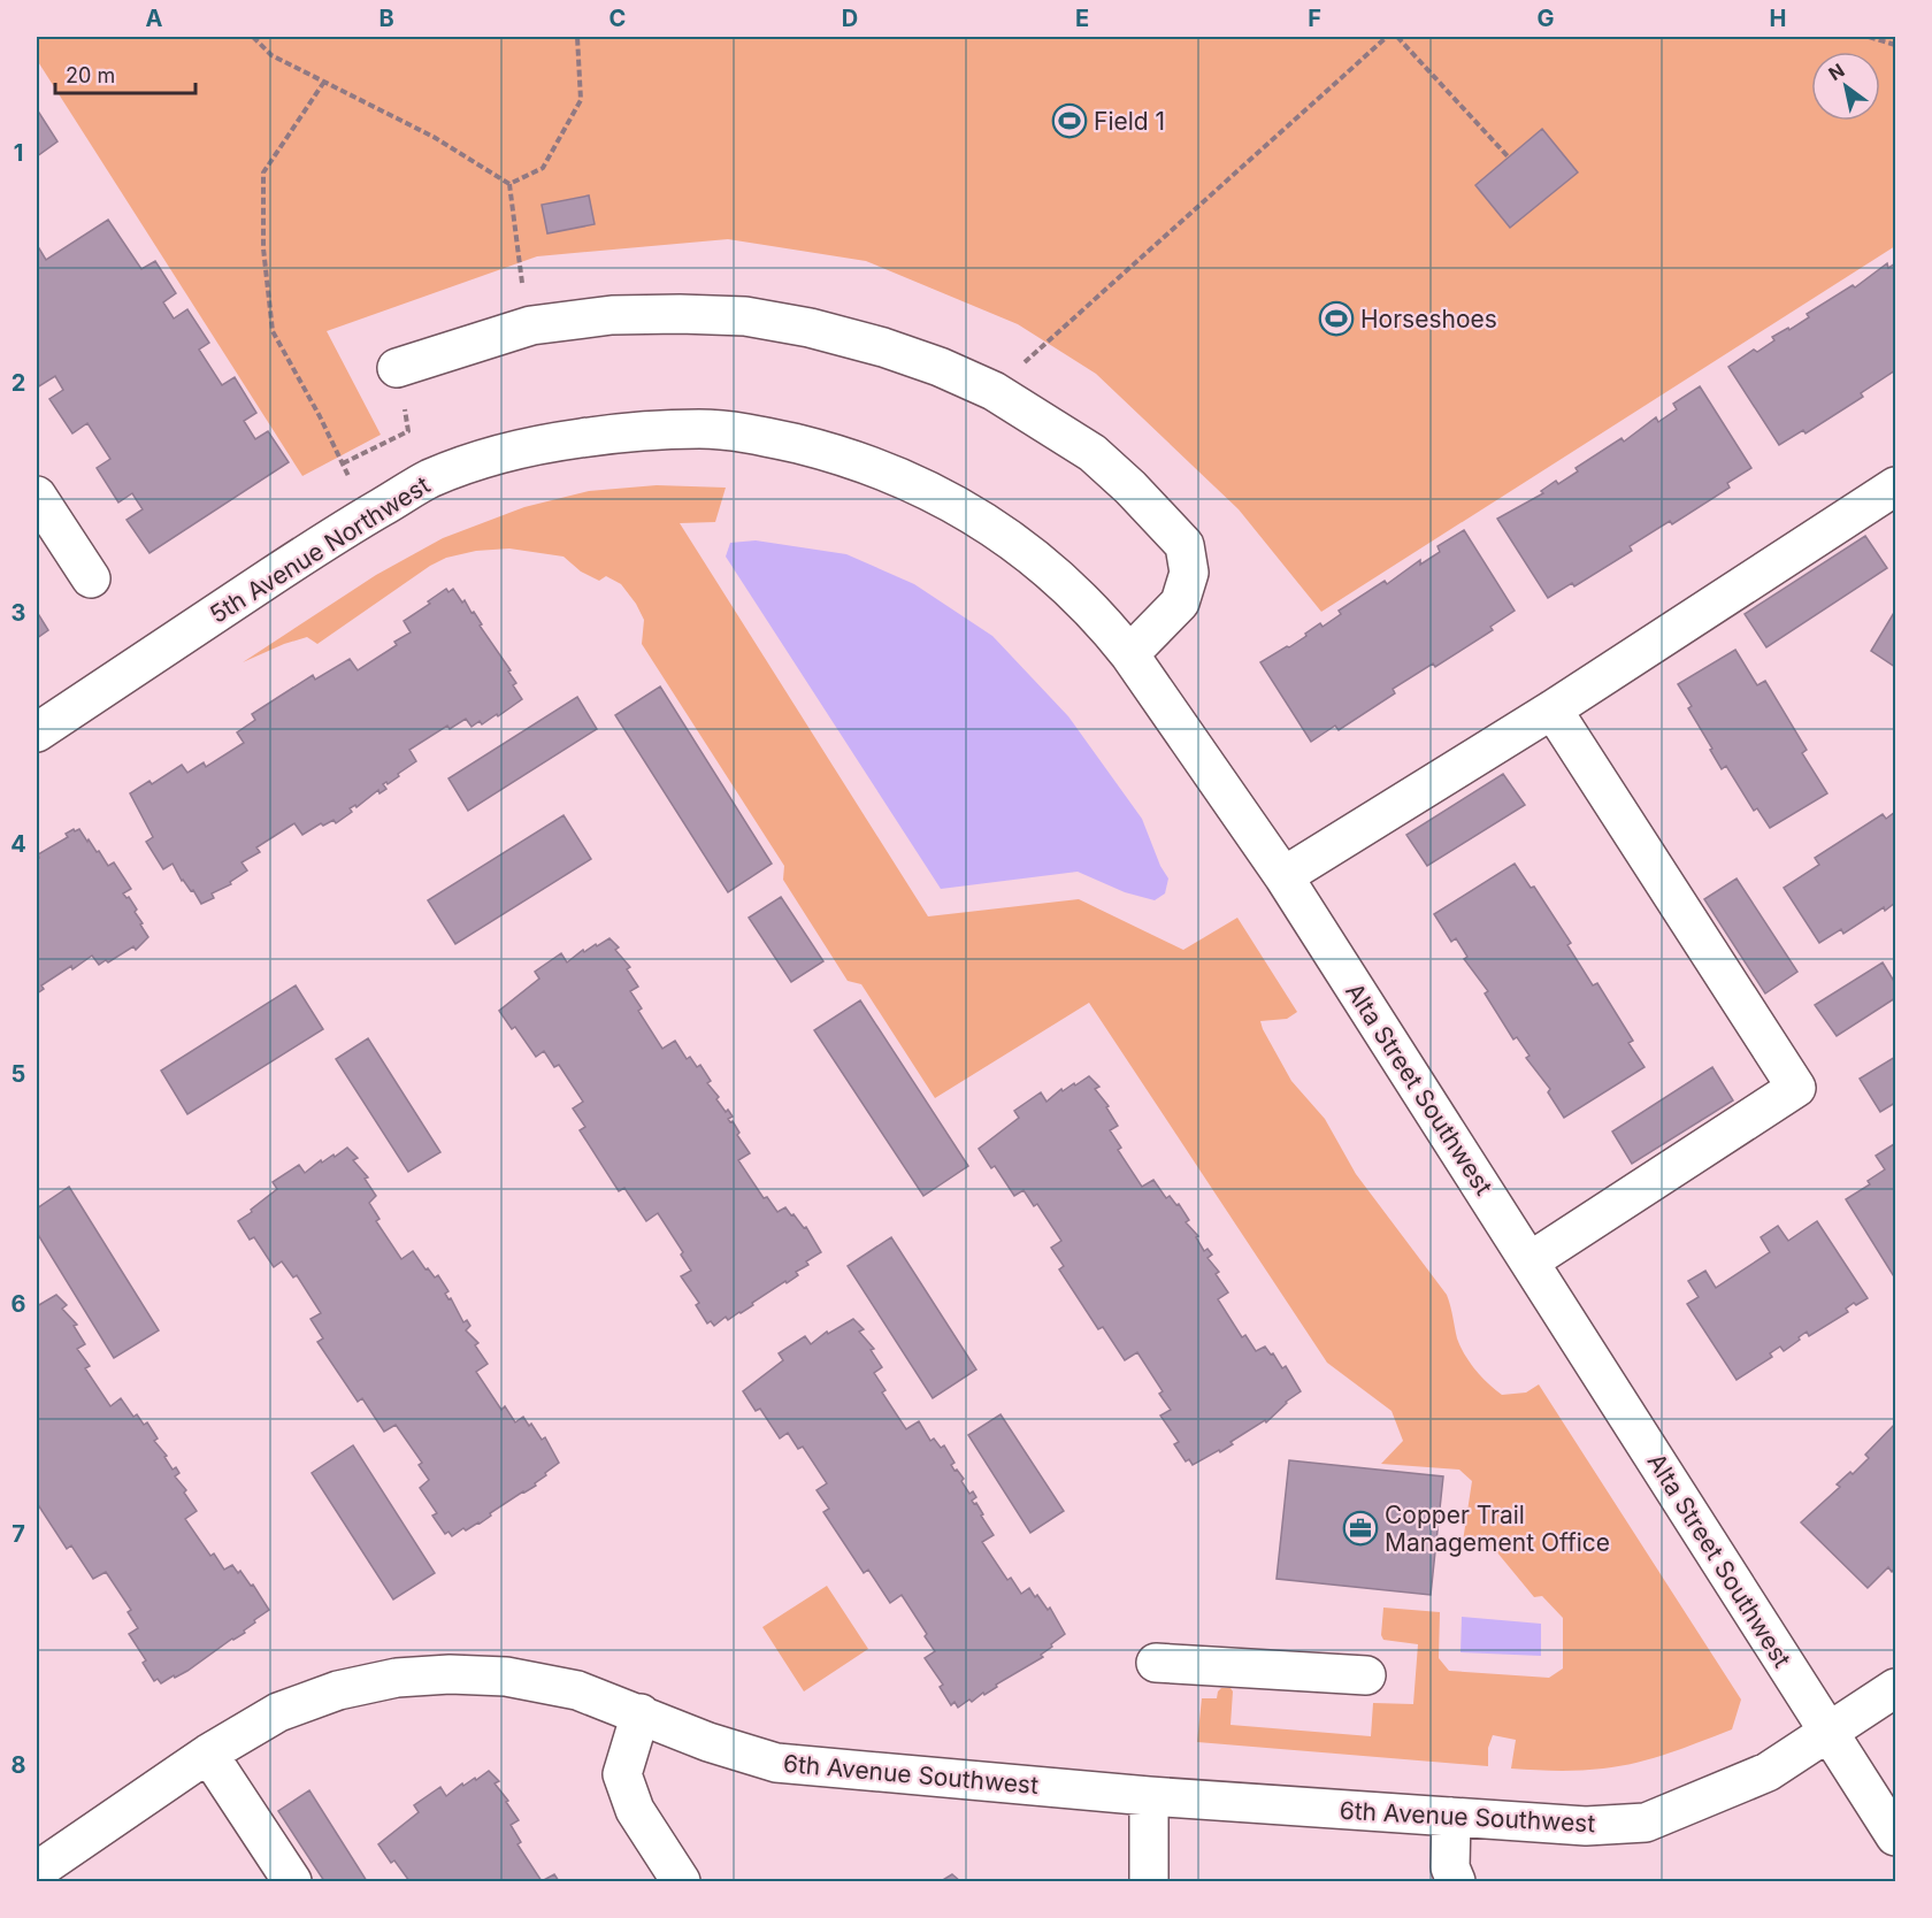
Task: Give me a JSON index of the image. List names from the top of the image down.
{
  "streets": {
    "street": ["5th Avenue Northwest", "Alta Street Southwest", "6th Avenue Southwest"]
  },
  "crossings": [
    ["5th Avenue Northwest", "Alta Street Southwest"],
    ["Alta Street Southwest", "6th Avenue Southwest"]
  ],
  "places": {
    "sports": ["Field 1", "Horseshoes"],
    "office": ["Copper Trail Management Office"]
  },
  "scale_bar": "20 m",
  "north": "top left",
  "grid": {
    "columns": [
      "A",
      "B",
      "C",
      "D",
      "E",
      "F",
      "G",
      "H"
    ],
    "rows": [
      "1",
      "2",
      "3",
      "4",
      "5",
      "6",
      "7",
      "8"
    ]
  }
}
